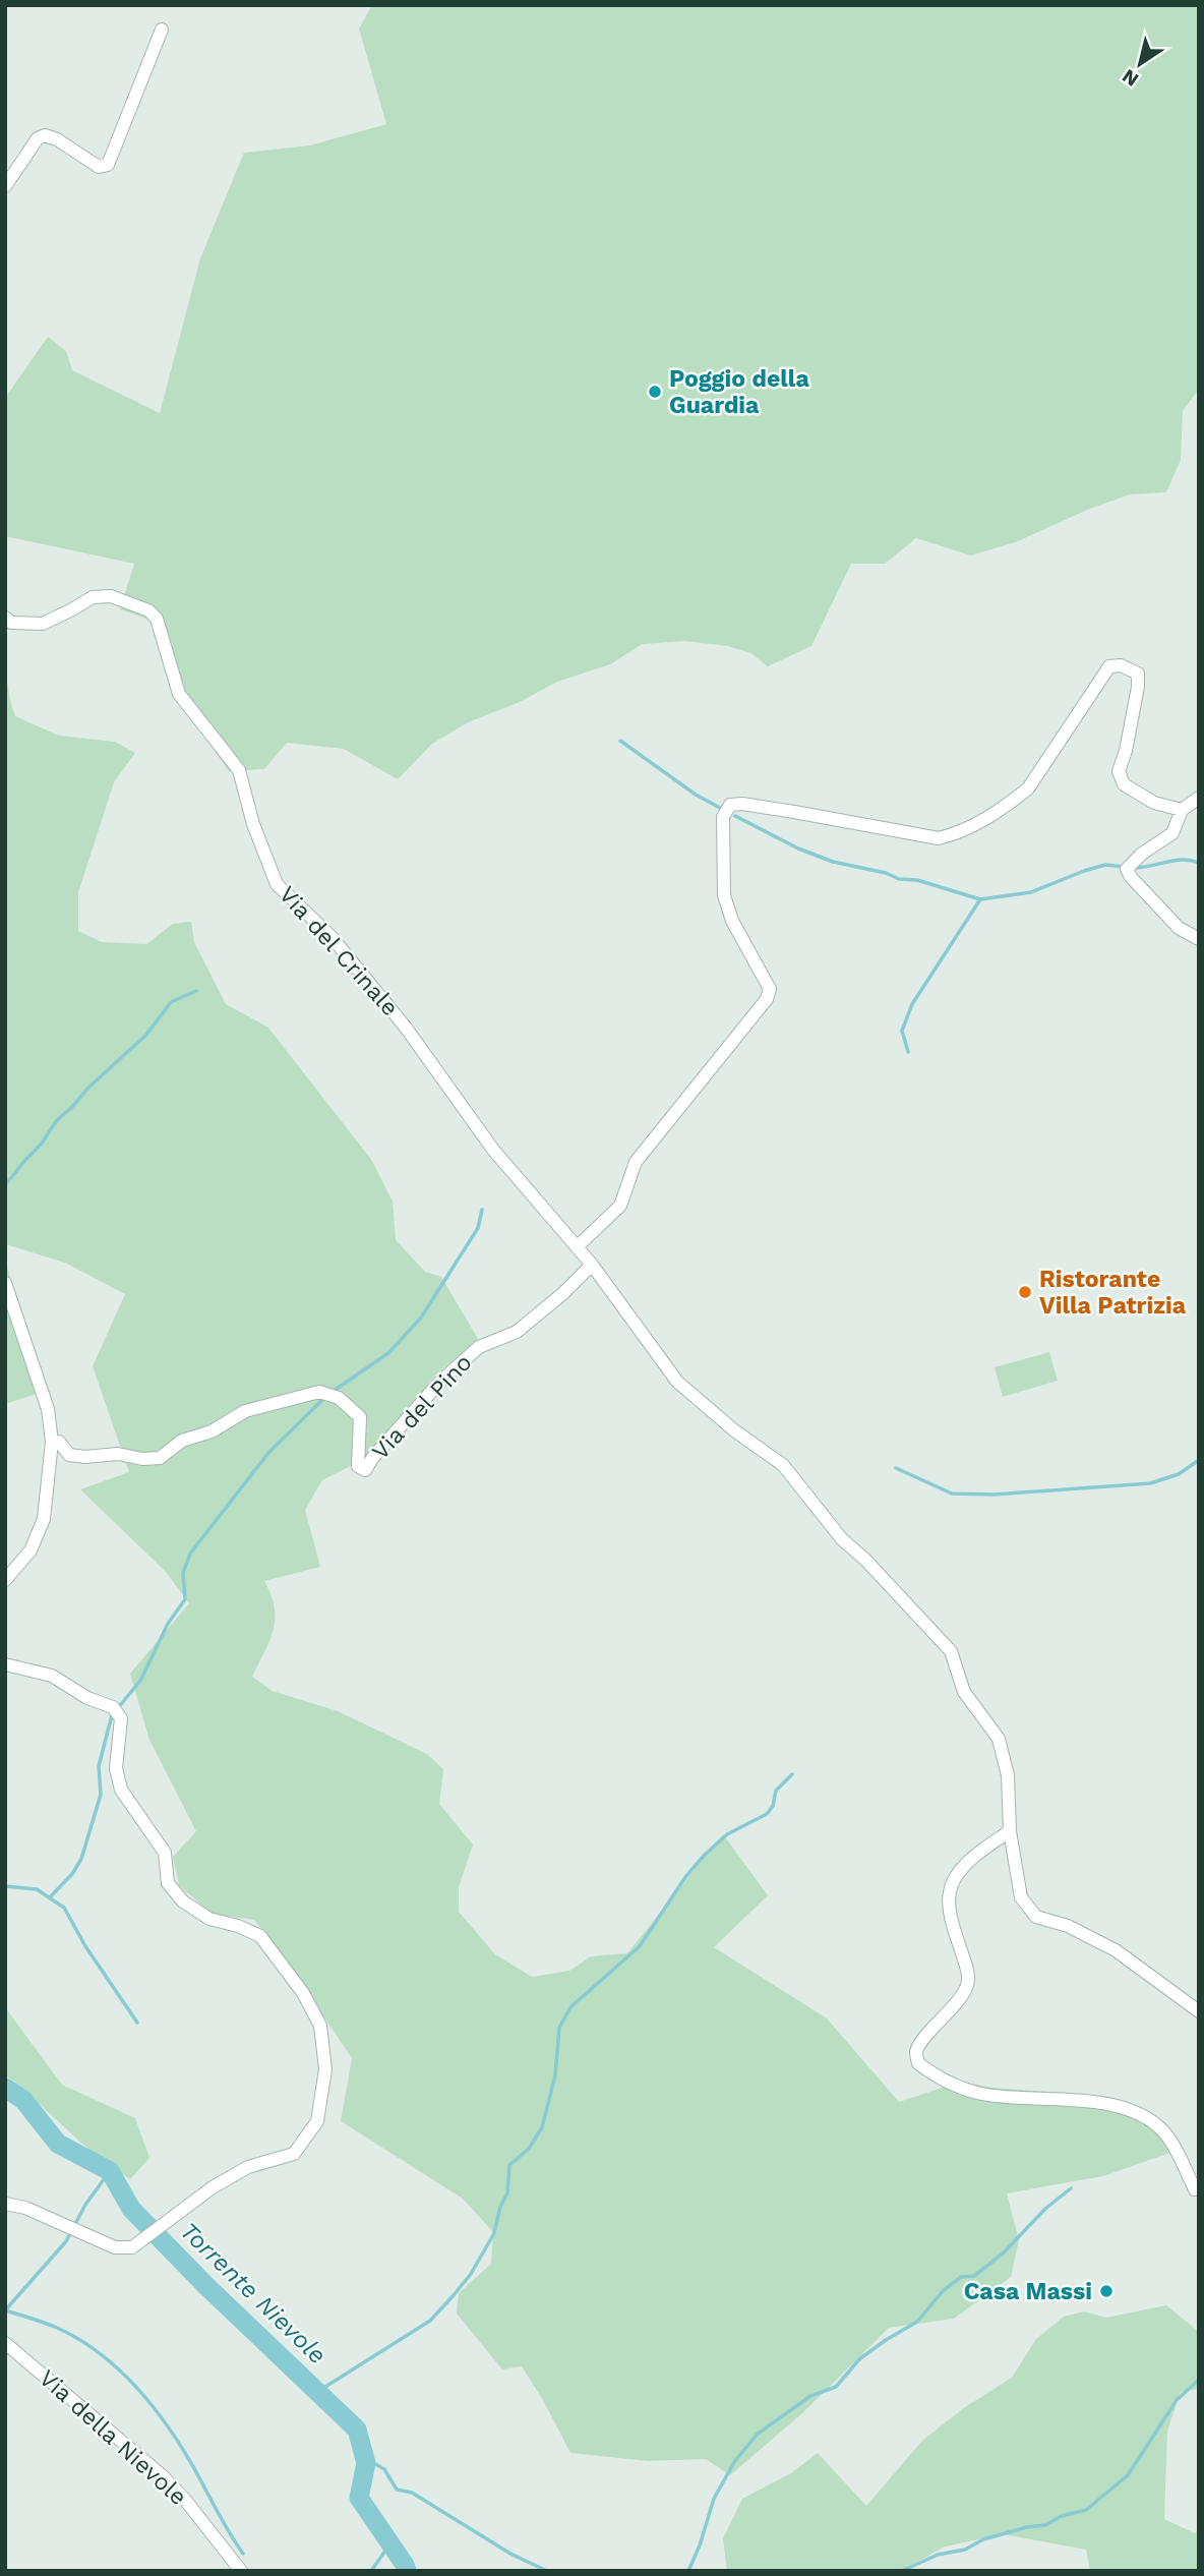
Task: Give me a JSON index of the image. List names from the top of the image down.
{
  "streets": {
    "street": ["Via del Crinale", "Via del Pino", "Via della Nievole"]
  },
  "crossings": [
    ["Via del Crinale", "Via del Pino"]
  ],
  "water": ["Torrente Nievole"],
  "places": ["Poggio della Guardia", "Ristorante Villa Patrizia", "Casa Massi"],
  "north": "bottom left"
}
